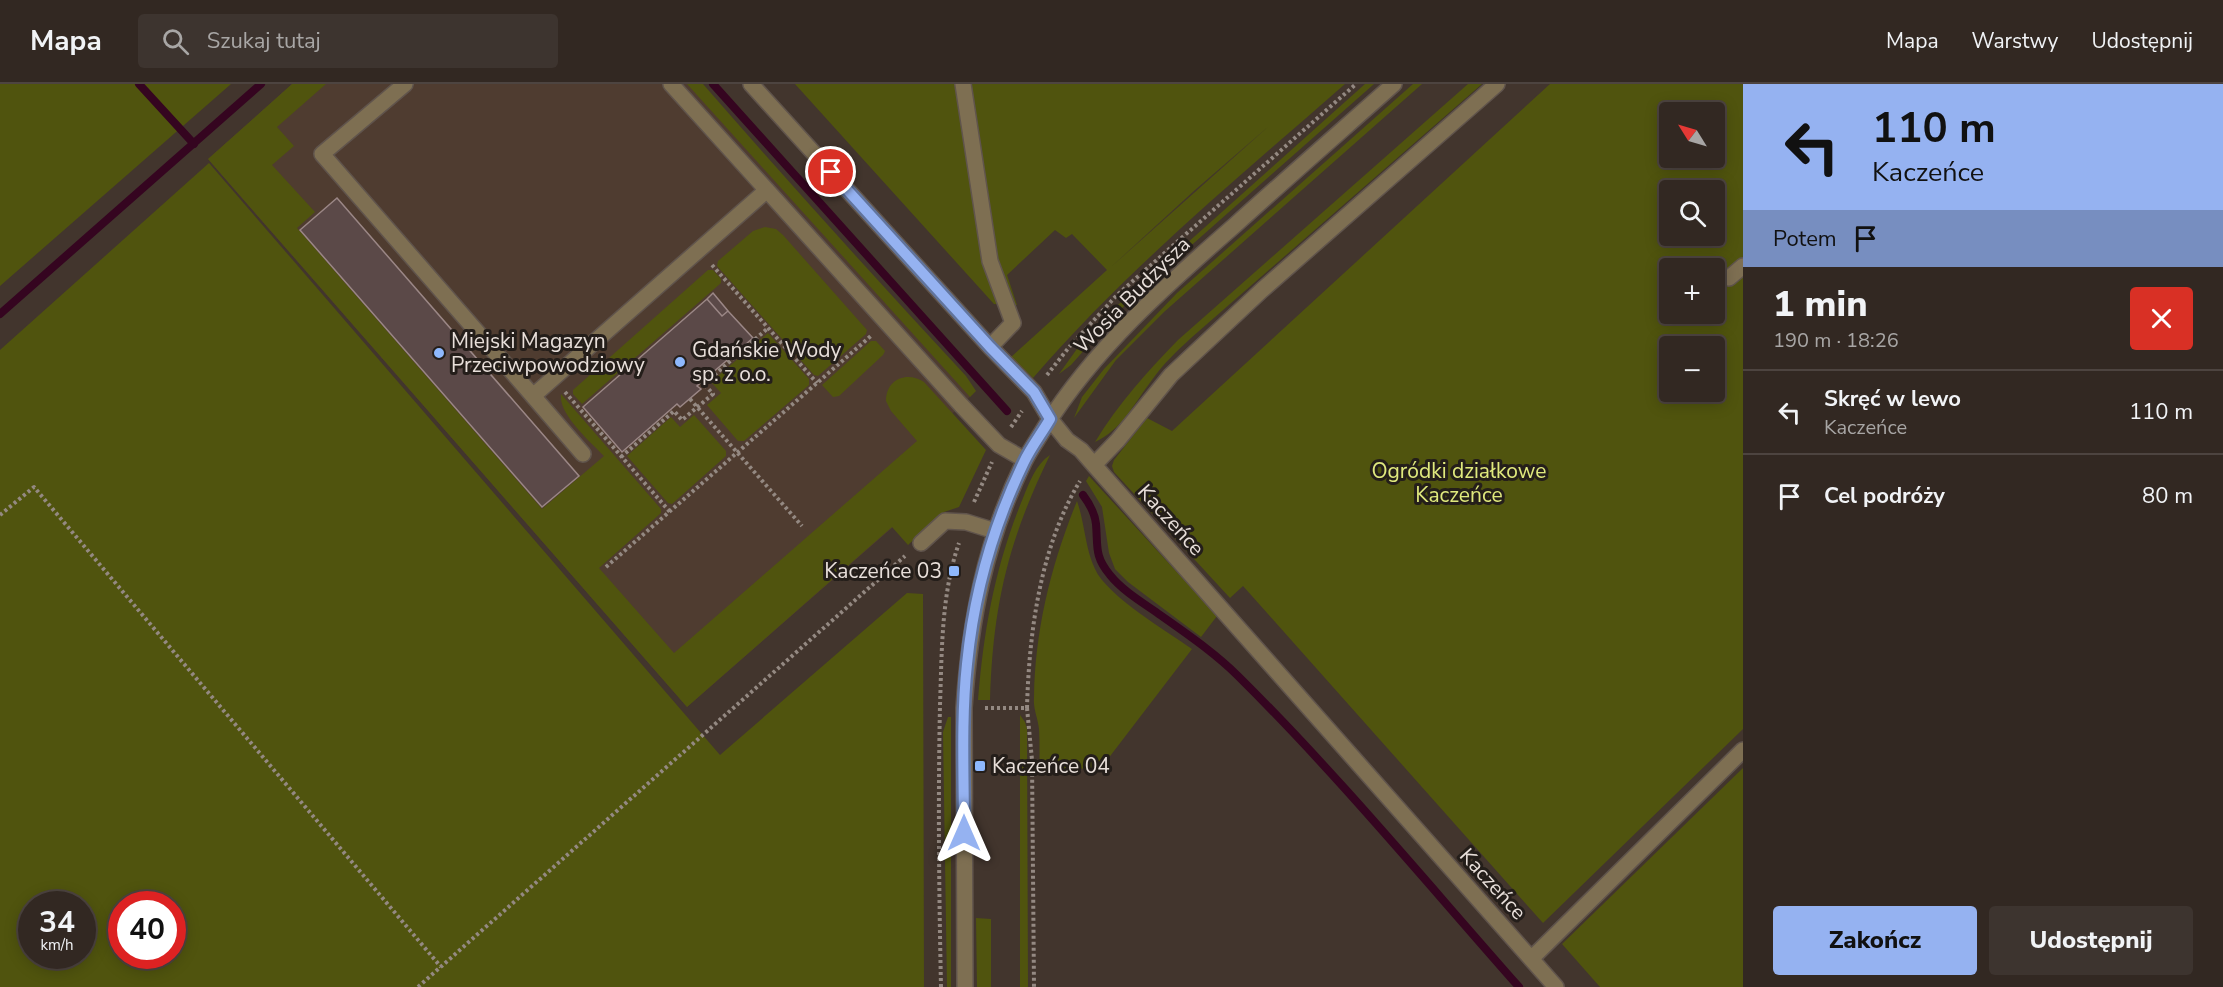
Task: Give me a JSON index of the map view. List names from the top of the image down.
{
  "streets": {
    "street": ["Wosia Budzysza", "Kaczeńce"]
  },
  "crossings": [
    ["Wosia Budzysza", "Kaczeńce"]
  ],
  "parks": ["Ogródki działkowe Kaczeńce"],
  "places": {
    "other": ["Miejski Magazyn Przeciwpowodziowy", "Gdańskie Wody sp. z o.o."],
    "transit": ["Kaczeńce 03", "Kaczeńce 04"]
  },
  "north": "top left",
  "page": {
    "header": "Mapa",
    "search": "Szukaj tutaj",
    "nav": ["Mapa", "Warstwy", "Udostępnij"],
    "turn": ["110 m", "Kaczeńce"],
    "map_buttons": ["+", "−"],
    "then": "Potem",
    "heading": ["1 min", "190 m · 18:26"],
    "list": [
      {
        "name": "Skręć w lewo",
        "note": "Kaczeńce",
        "value": "110 m"
      },
      {
        "name": "Cel podróży",
        "value": "80 m"
      }
    ],
    "speed": "34 km/h",
    "limit": "40",
    "buttons": ["Zakończ", "Udostępnij"]
  }
}
